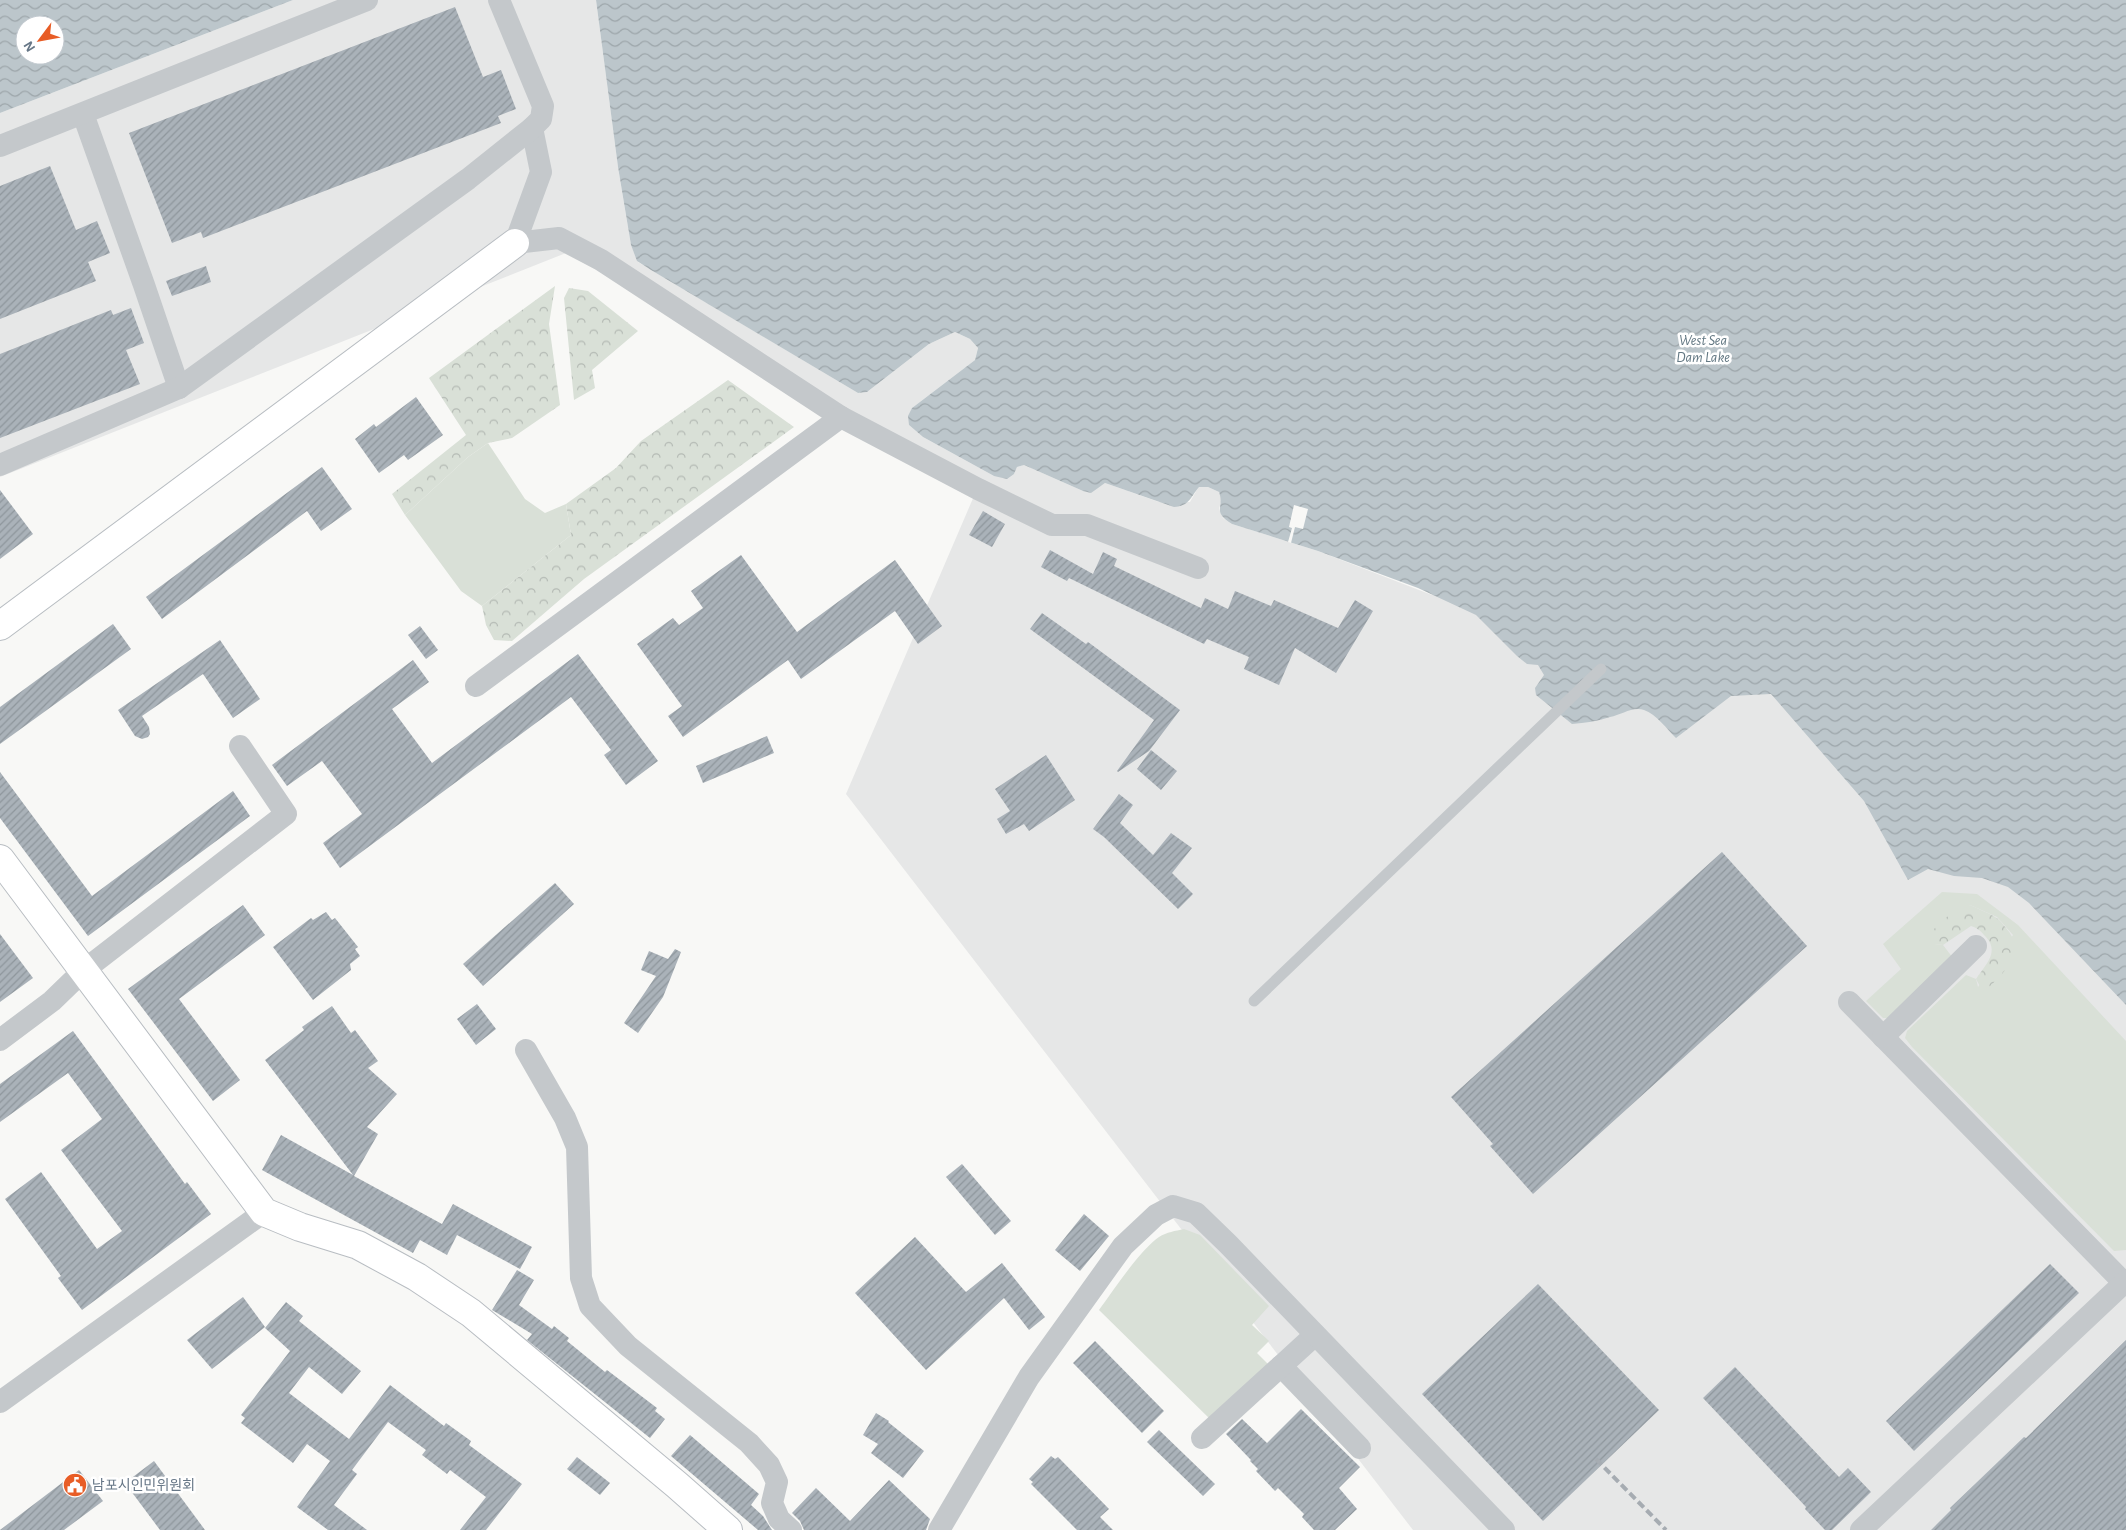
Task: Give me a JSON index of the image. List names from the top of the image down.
{
  "water": ["West Sea Dam Lake"],
  "places": {
    "public building": ["남포시인민위원회"]
  },
  "north": "bottom left"
}
